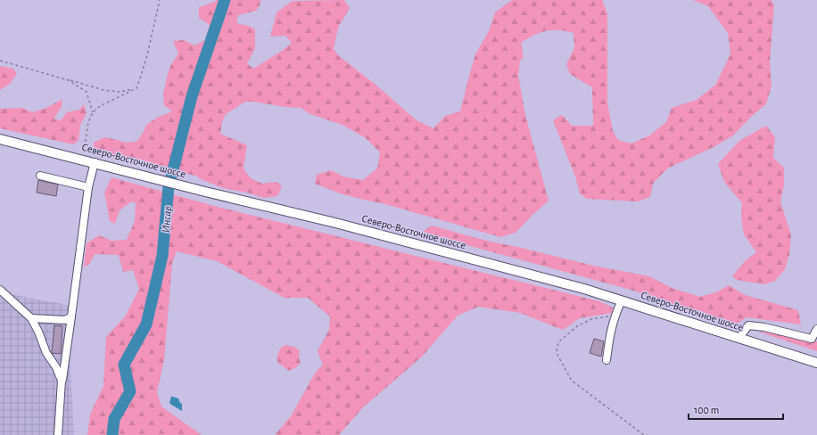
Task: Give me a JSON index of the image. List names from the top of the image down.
{
  "streets": {
    "main road": ["Северо-Восточное шоссе"]
  },
  "water": ["Инсар"],
  "scale_bar": "100 m"
}
